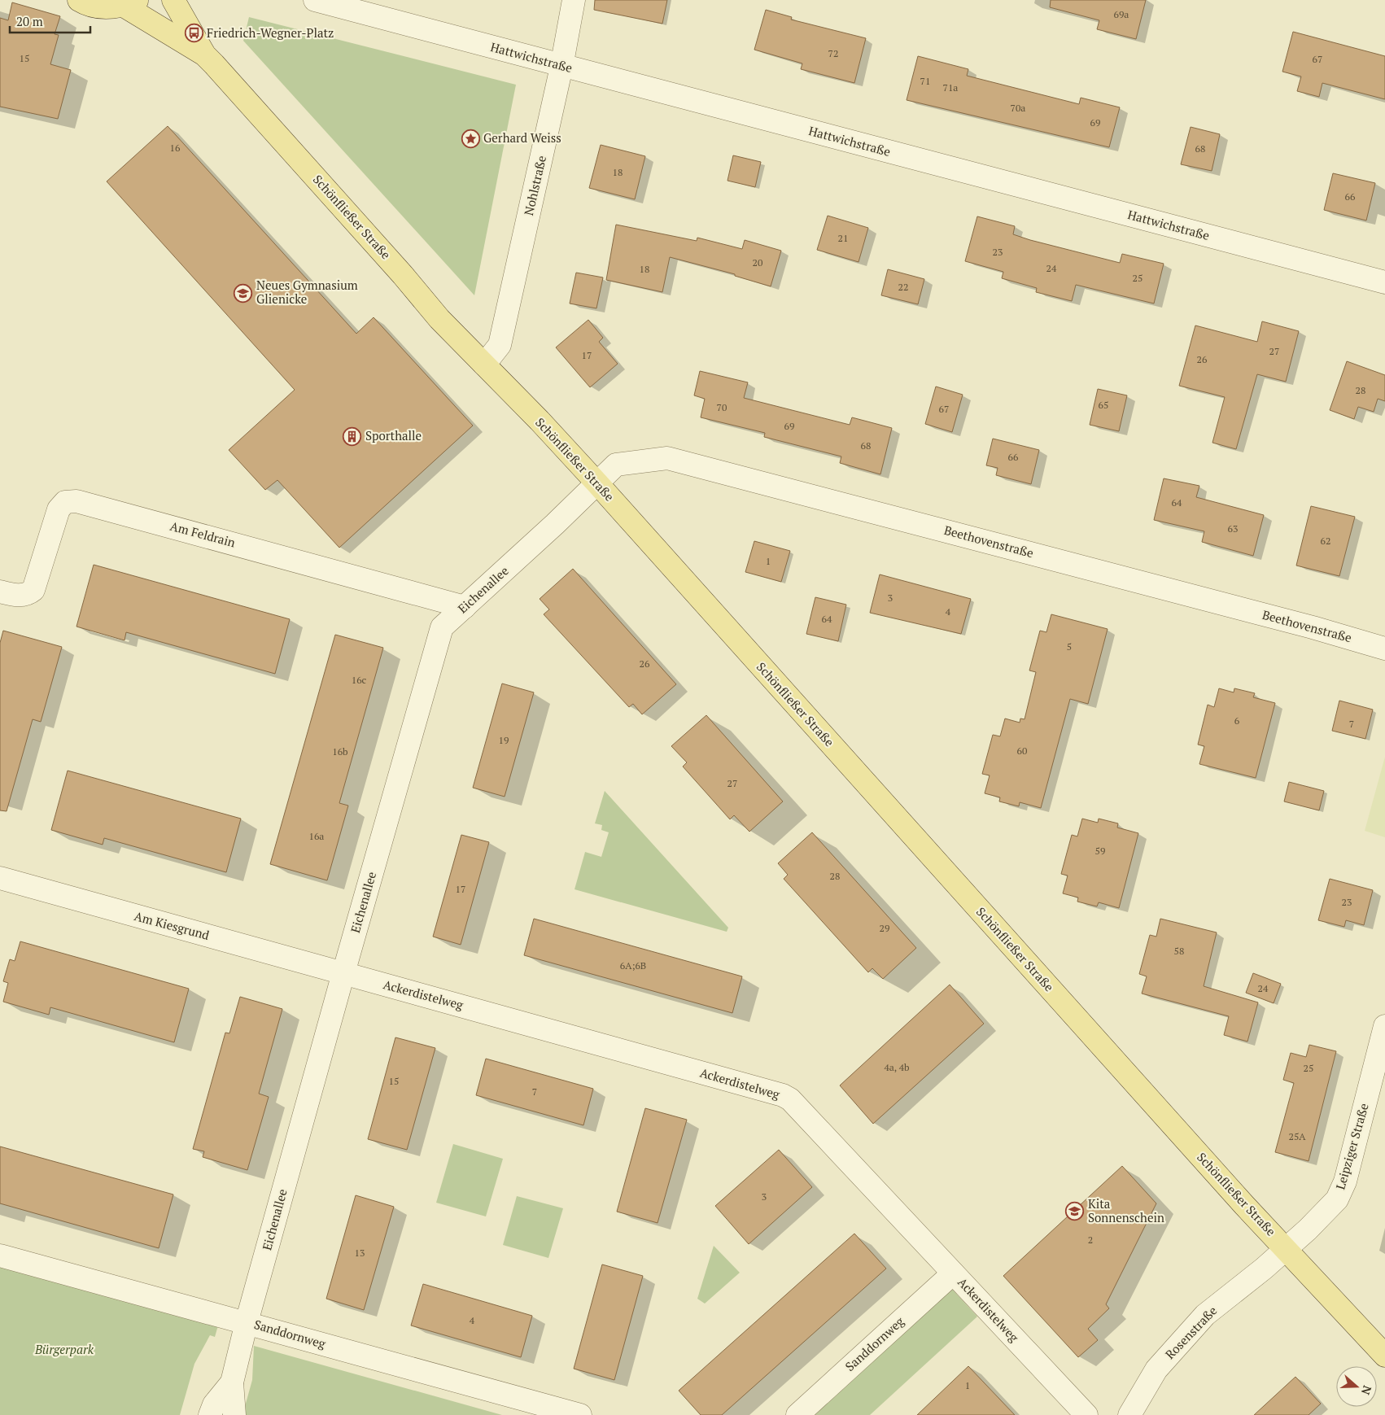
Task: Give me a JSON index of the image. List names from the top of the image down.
{
  "streets": {
    "main road": ["Schönfließer Straße"],
    "street": [
      "Hattwichstraße",
      "Nohlstraße",
      "Am Feldrain",
      "Beethovenstraße",
      "Eichenallee",
      "Am Kiesgrund",
      "Ackerdistelweg",
      "Leipziger Straße",
      "Rosenstraße",
      "Sanddornweg"
    ]
  },
  "crossings": [
    ["Hattwichstraße", "Nohlstraße"],
    ["Nohlstraße", "Schönfließer Straße"],
    ["Schönfließer Straße", "Beethovenstraße"],
    ["Schönfließer Straße", "Eichenallee"],
    ["Schönfließer Straße", "Leipziger Straße"],
    ["Schönfließer Straße", "Rosenstraße"],
    ["Am Feldrain", "Eichenallee"],
    ["Beethovenstraße", "Eichenallee"],
    ["Eichenallee", "Am Kiesgrund"],
    ["Eichenallee", "Ackerdistelweg"],
    ["Eichenallee", "Sanddornweg"],
    ["Am Kiesgrund", "Ackerdistelweg"],
    ["Ackerdistelweg", "Sanddornweg"],
    ["Leipziger Straße", "Rosenstraße"]
  ],
  "parks": ["Bürgerpark"],
  "places": {
    "bus stop": ["Friedrich-Wegner-Platz"],
    "place": ["Gerhard Weiss"],
    "school or university": ["Neues Gymnasium Glienicke", "Kita Sonnenschein"],
    "building": ["Sporthalle"]
  },
  "house_numbers": [
    "69a",
    "72",
    "15",
    "67",
    "71",
    "71a",
    "70a",
    "69",
    "16",
    "68",
    "18",
    "66",
    "21",
    "23",
    "20",
    "24",
    "18",
    "25",
    "22",
    "27",
    "17",
    "26",
    "28",
    "65",
    "70",
    "67",
    "69",
    "68",
    "66",
    "64",
    "63",
    "62",
    "1",
    "3",
    "4",
    "64",
    "5",
    "26",
    "16c",
    "6",
    "7",
    "19",
    "60",
    "16b",
    "27",
    "16a",
    "59",
    "28",
    "17",
    "23",
    "29",
    "58",
    "6A;6B",
    "24",
    "4a, 4b",
    "25",
    "15",
    "7",
    "25A",
    "3",
    "2",
    "13",
    "4",
    "1"
  ],
  "scale_bar": "20 m",
  "north": "right"
}
